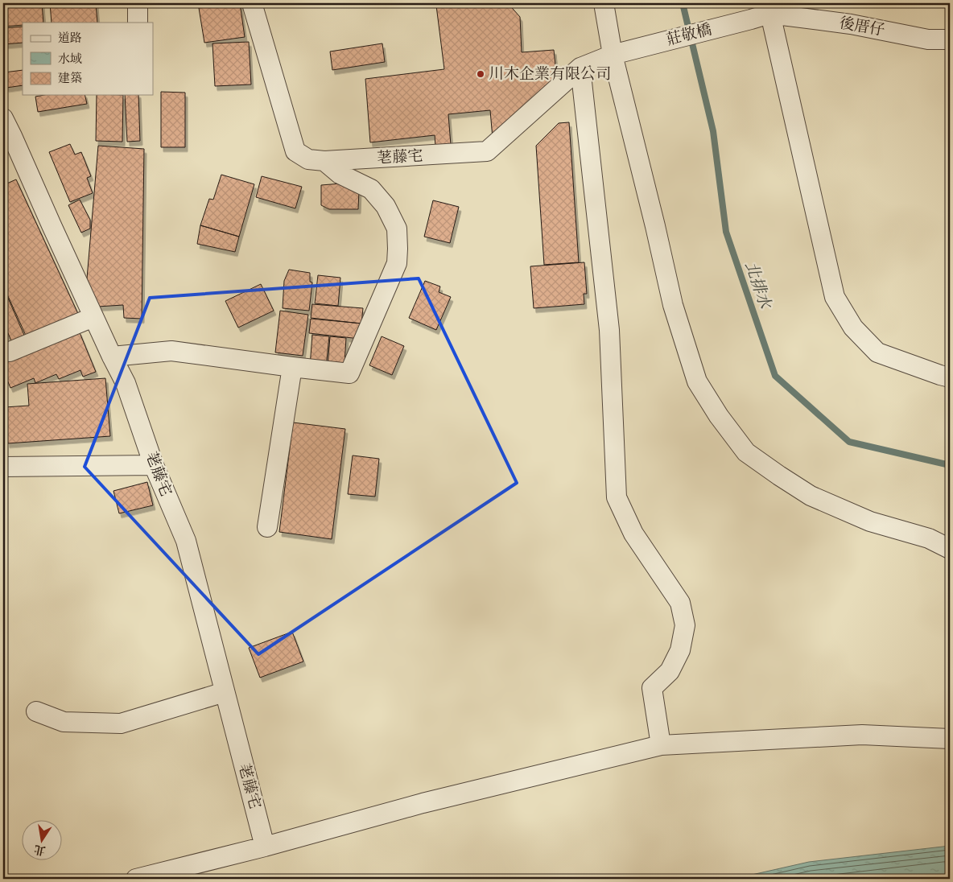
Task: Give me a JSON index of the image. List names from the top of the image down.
{
  "streets": {
    "street": ["後厝仔", "莊敬橋", "荖藤宅"]
  },
  "crossings": [
    ["後厝仔", "莊敬橋"],
    ["莊敬橋", "荖藤宅"]
  ],
  "water": ["北排水"],
  "places": ["川木企業有限公司"],
  "legend": ["道路", "水域", "建築"],
  "north": "bottom"
}
